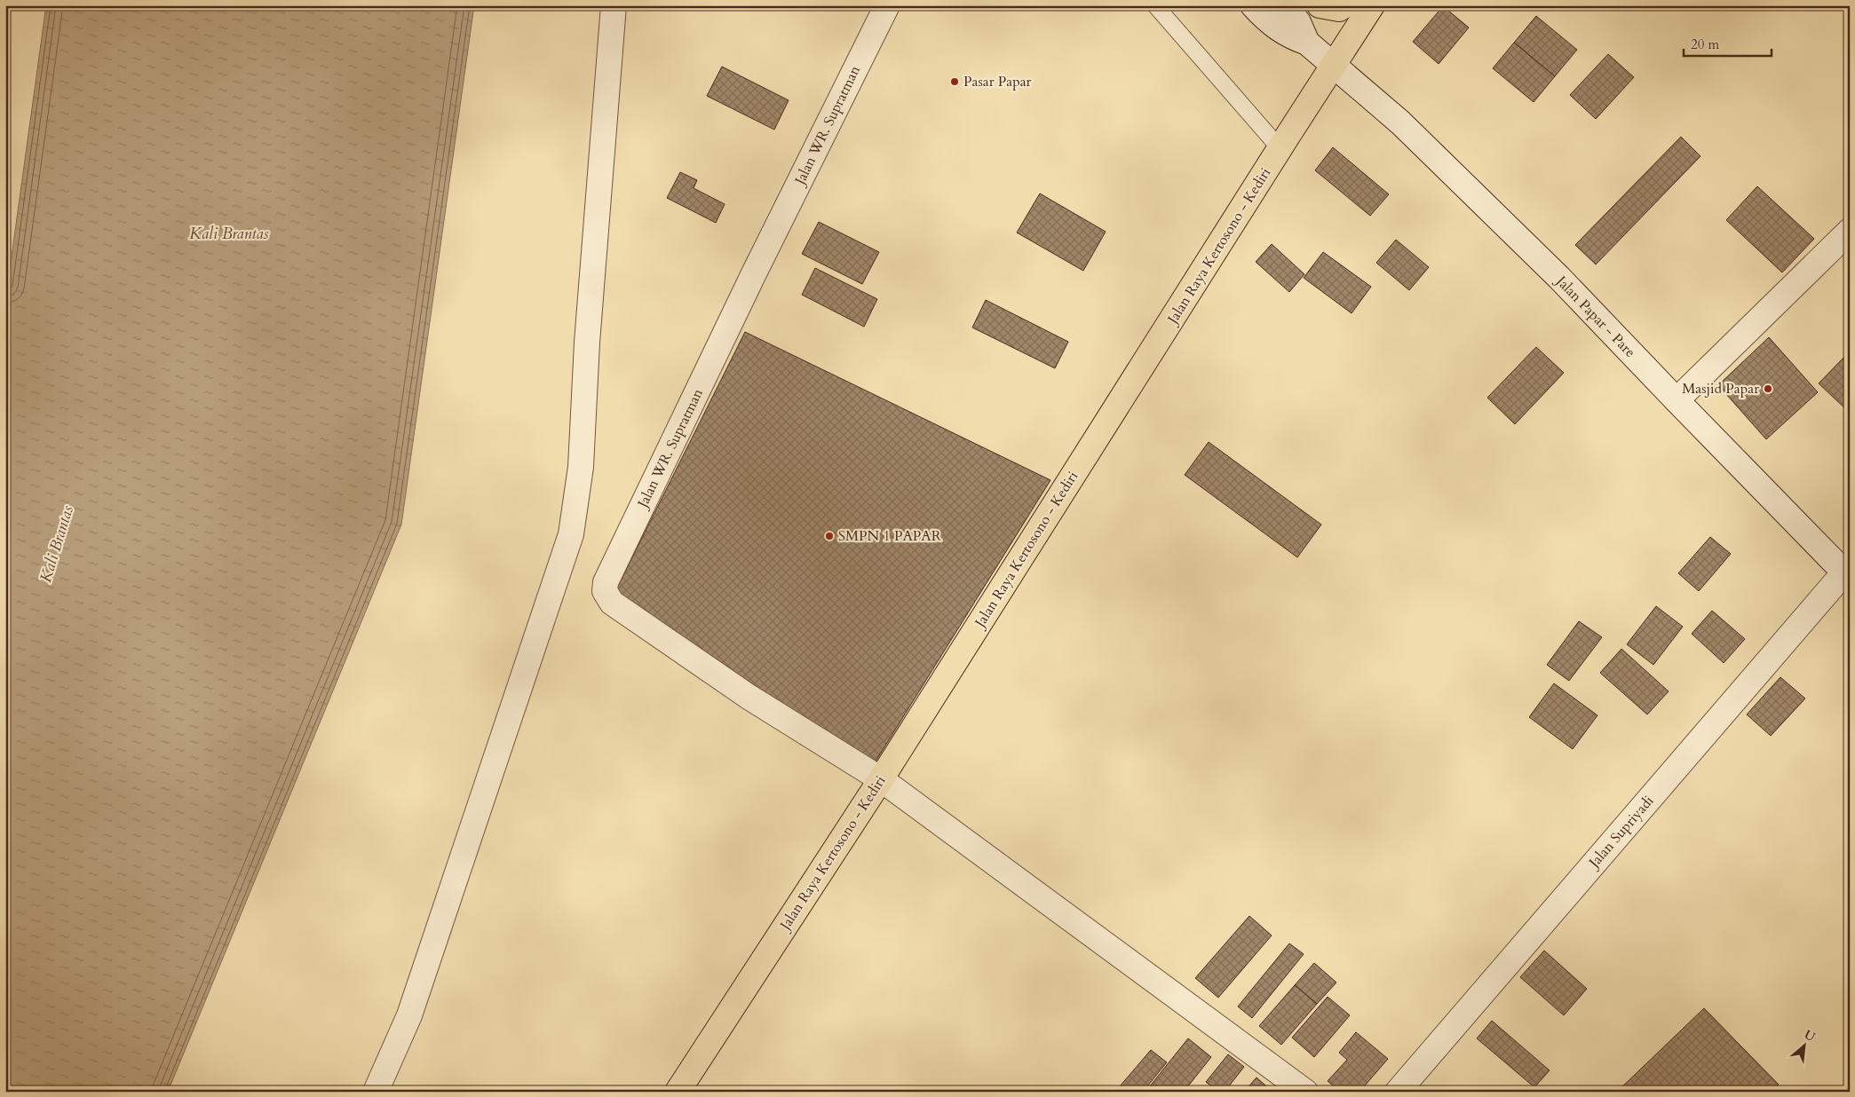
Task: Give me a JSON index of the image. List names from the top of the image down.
{
  "streets": {
    "highway": ["Jalan Raya Kertosono - Kediri"],
    "street": ["Jalan WR. Supratman", "Jalan Papar - Pare", "Jalan Supriyadi"]
  },
  "crossings": [
    ["Jalan WR. Supratman", "Jalan Raya Kertosono - Kediri"],
    ["Jalan Raya Kertosono - Kediri", "Jalan Papar - Pare"],
    ["Jalan Papar - Pare", "Jalan Supriyadi"]
  ],
  "water": ["Kali Brantas"],
  "places": ["Pasar Papar", "Masjid Papar", "SMPN 1 PAPAR"],
  "scale_bar": "20 m",
  "north": "top right"
}
